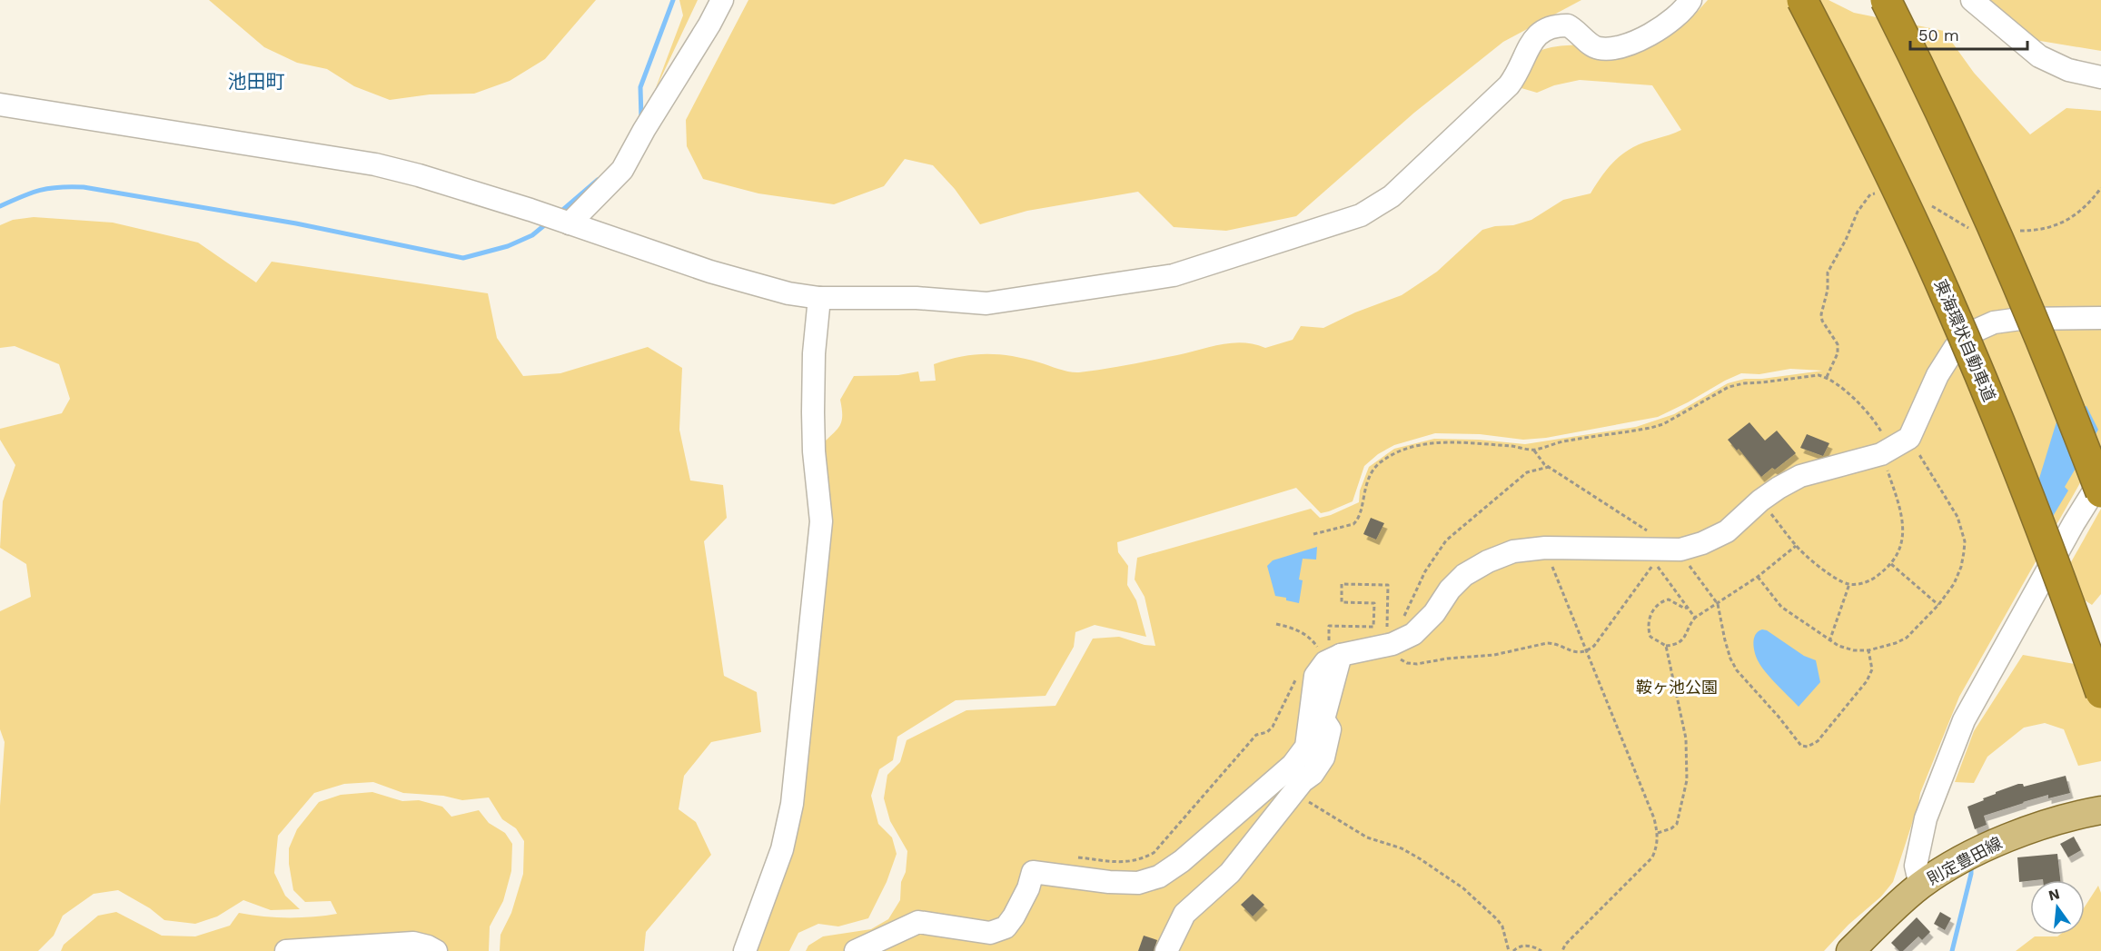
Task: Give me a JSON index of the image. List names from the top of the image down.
{
  "streets": {
    "highway": ["東海環状自動車道"],
    "main road": ["則定豊田線"]
  },
  "districts": ["池田町"],
  "parks": ["鞍ヶ池公園"],
  "scale_bar": "50 m",
  "north": "top"
}
